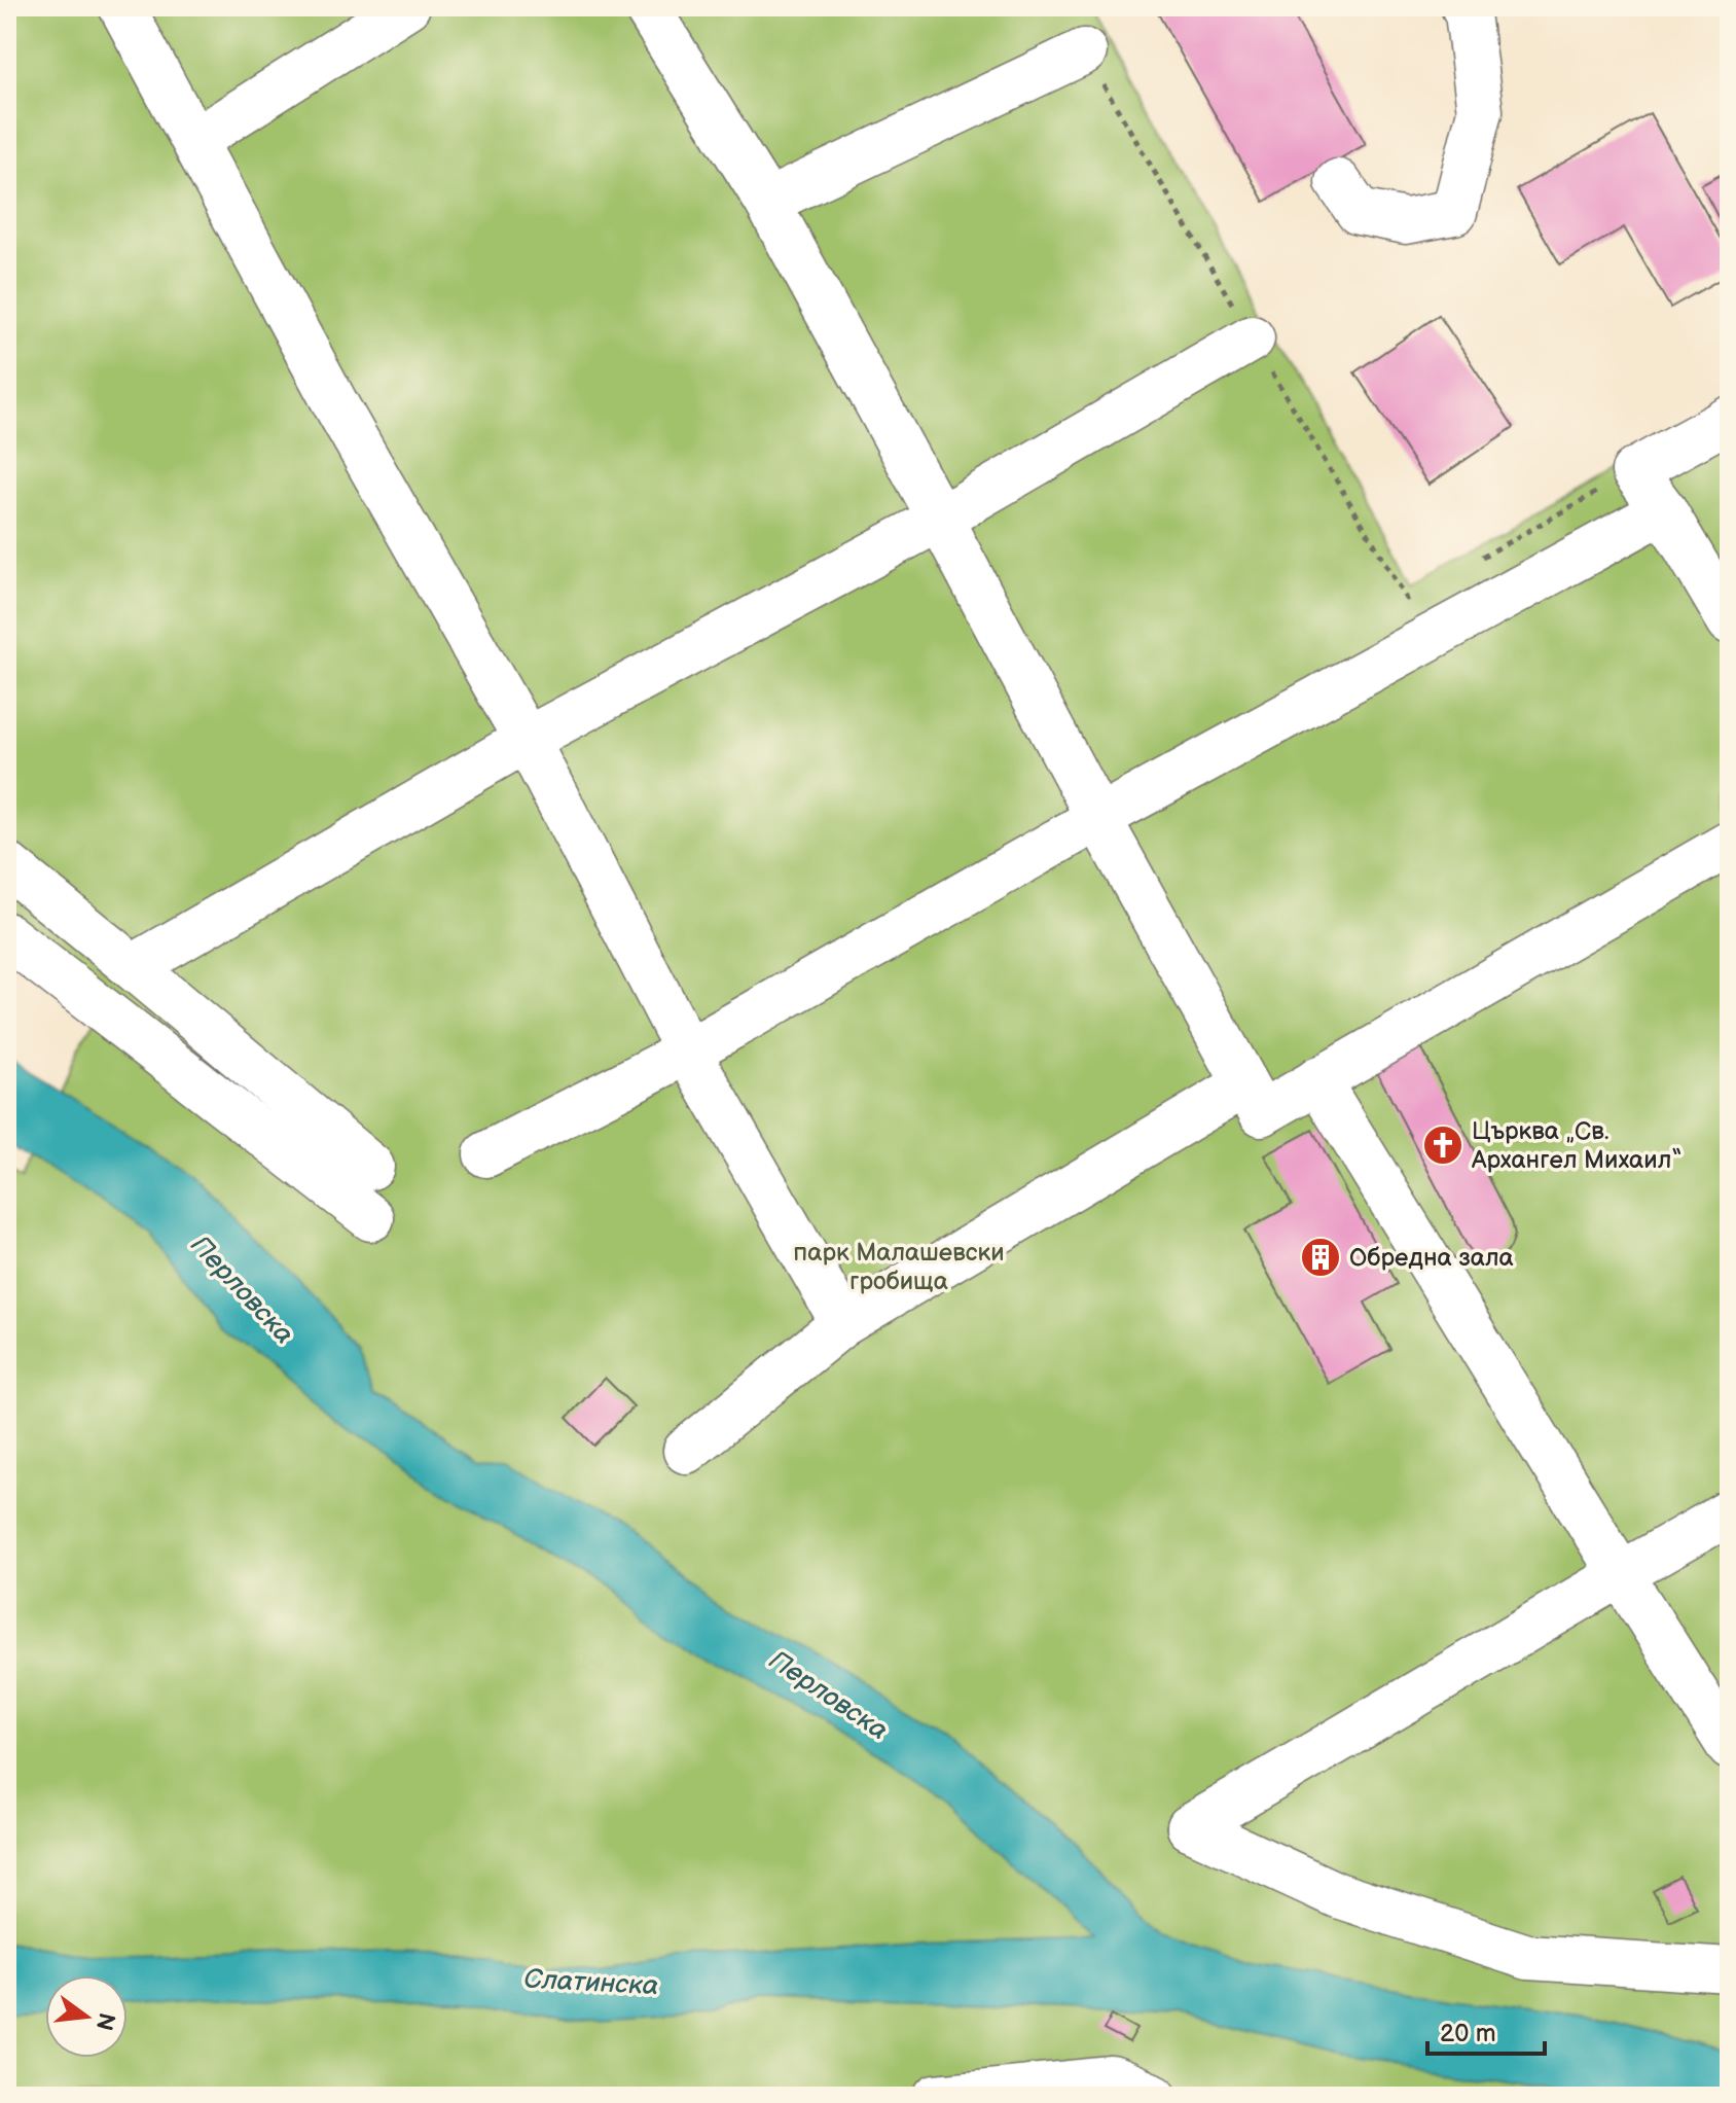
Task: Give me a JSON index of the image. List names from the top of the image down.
{
  "water": ["Перловска", "Слатинска"],
  "parks": ["парк Малашевски гробища"],
  "places": {
    "church": ["Църква „Св. Архангел Михаил“"],
    "building": ["Обредна зала"]
  },
  "scale_bar": "20 m",
  "north": "right"
}
